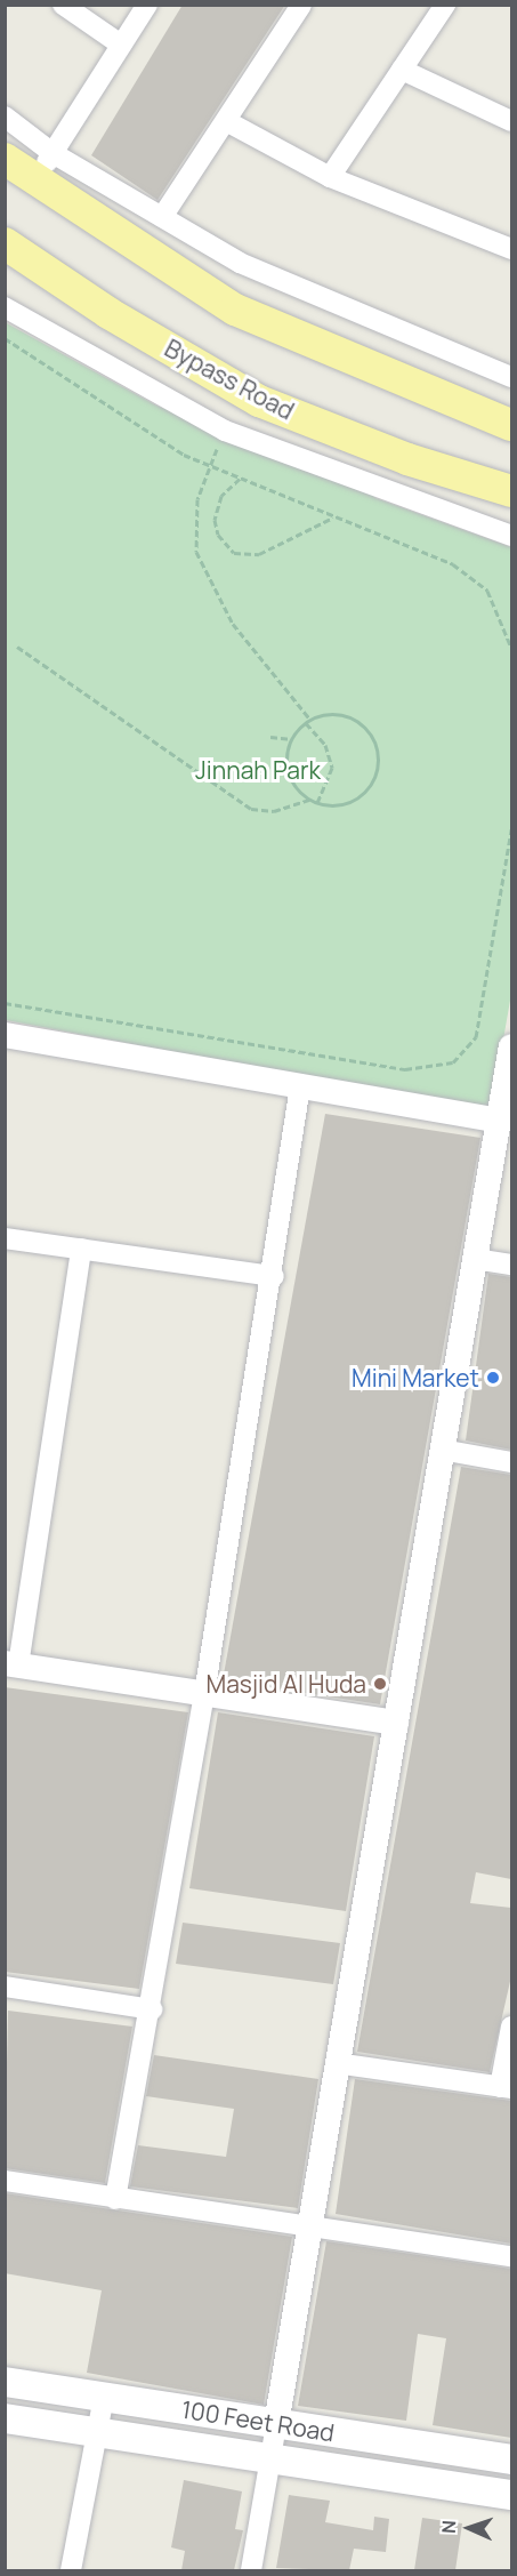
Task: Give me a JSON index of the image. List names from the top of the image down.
{
  "streets": {
    "main road": ["Bypass Road", "100 Feet Road"]
  },
  "parks": ["Jinnah Park"],
  "places": ["Mini Market", "Masjid Al Huda"],
  "north": "left"
}
